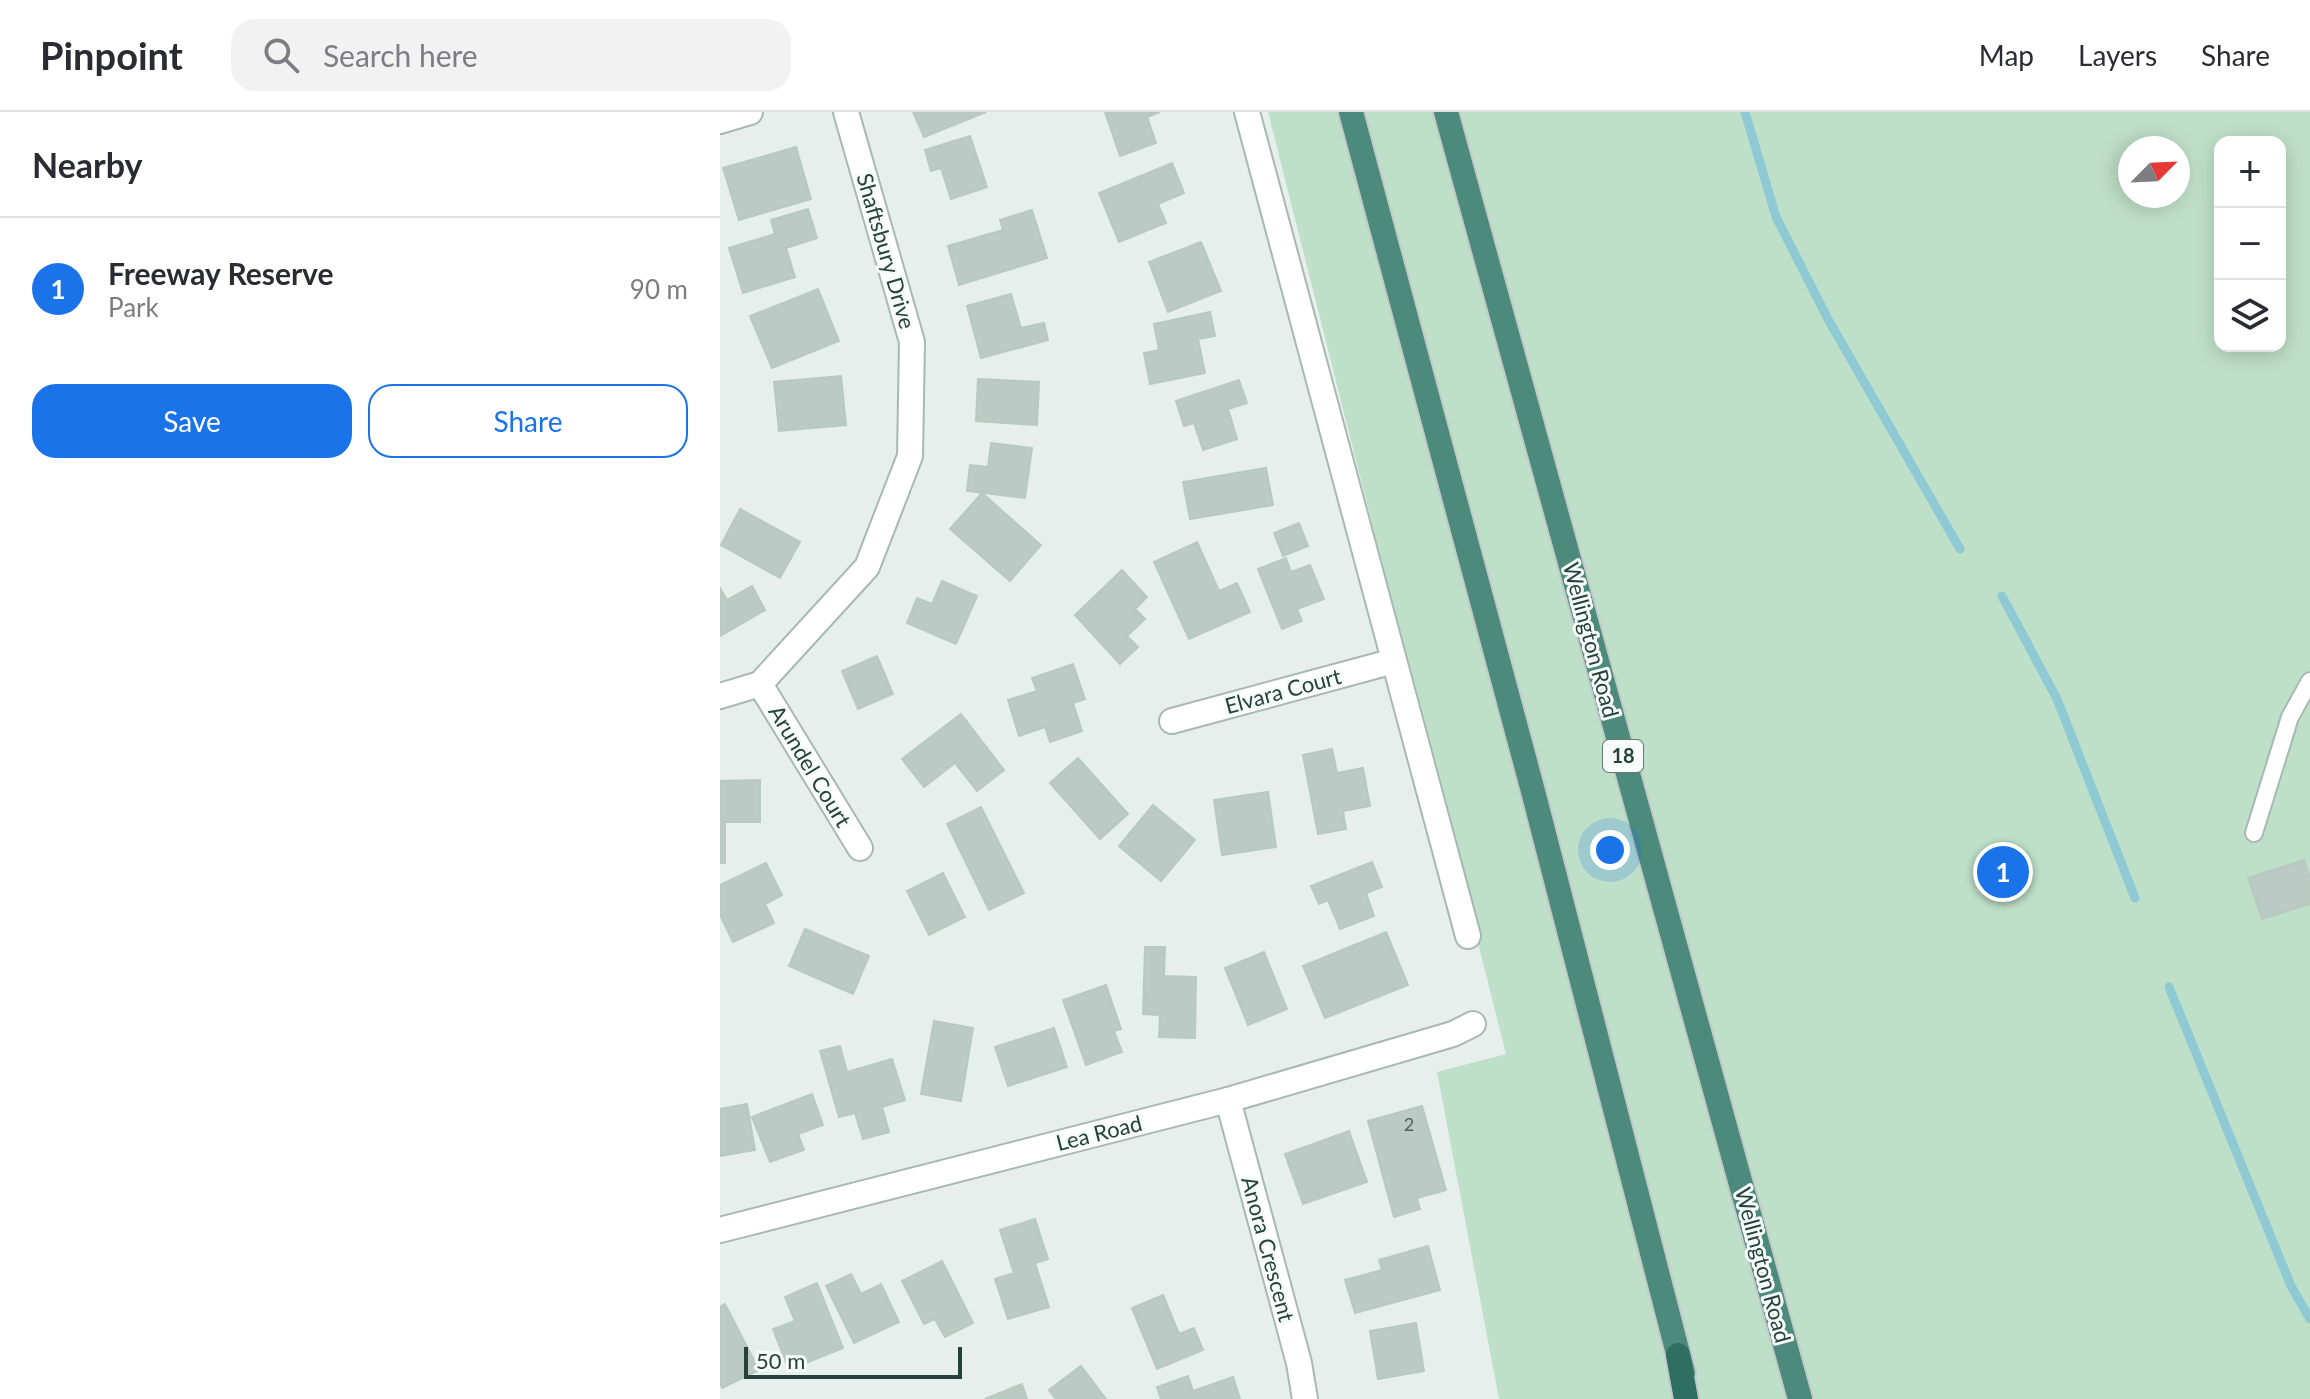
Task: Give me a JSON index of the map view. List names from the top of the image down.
{
  "streets": {
    "highway": ["Wellington Road", "18"],
    "street": [
      "Shaftsbury Drive",
      "Elvara Court",
      "Arundel Court",
      "Lea Road",
      "Anora Crescent"
    ]
  },
  "crossings": [
    ["Shaftsbury Drive", "Arundel Court"],
    ["Lea Road", "Anora Crescent"]
  ],
  "house_numbers": ["2"],
  "scale_bar": "50 m",
  "north": "top right",
  "page": {
    "header": "Pinpoint",
    "search": "Search here",
    "nav": ["Map", "Layers", "Share"],
    "heading": "Nearby",
    "map_buttons": ["+", "−"],
    "list": [
      {
        "mark": "1",
        "name": "Freeway Reserve",
        "note": "Park",
        "value": "90 m"
      }
    ],
    "buttons": ["Save", "Share"],
    "pins": "1",
    "scale": "50 m"
  }
}
